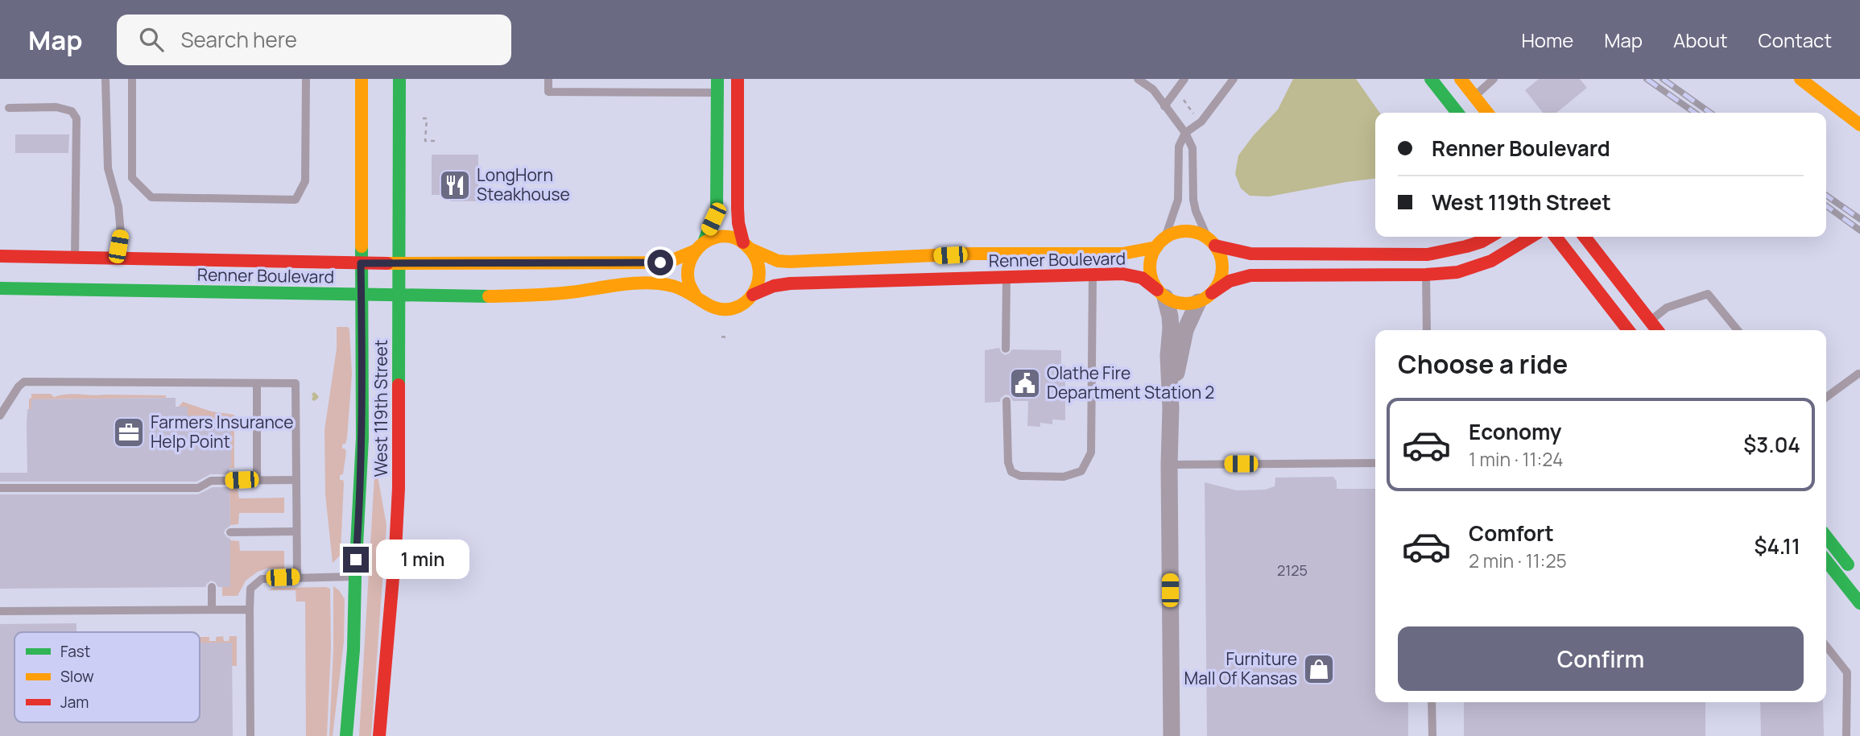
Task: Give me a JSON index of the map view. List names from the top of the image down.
{
  "streets": {
    "main road": ["Renner Boulevard", "West 119th Street"]
  },
  "crossings": [
    ["Renner Boulevard", "West 119th Street"]
  ],
  "places": {
    "restaurant": ["LongHorn Steakhouse"],
    "public building": ["Olathe Fire Department Station 2"],
    "office": ["Farmers Insurance Help Point"],
    "shop": ["Furniture Mall Of Kansas"]
  },
  "house_numbers": ["2125"],
  "legend": ["Fast", "Slow", "Jam"],
  "page": {
    "header": "Map",
    "search": "Search here",
    "nav": [
      "Home",
      "Map",
      "About",
      "Contact"
    ],
    "banner": ["Renner Boulevard", "West 119th Street"],
    "heading": "Choose a ride",
    "list": [
      {
        "name": "Economy",
        "note": "1 min · 11:24",
        "value": "$3.04"
      },
      {
        "name": "Comfort",
        "note": "2 min · 11:25",
        "value": "$4.11"
      }
    ],
    "bubble": "1 min",
    "buttons": "Confirm"
  }
}
